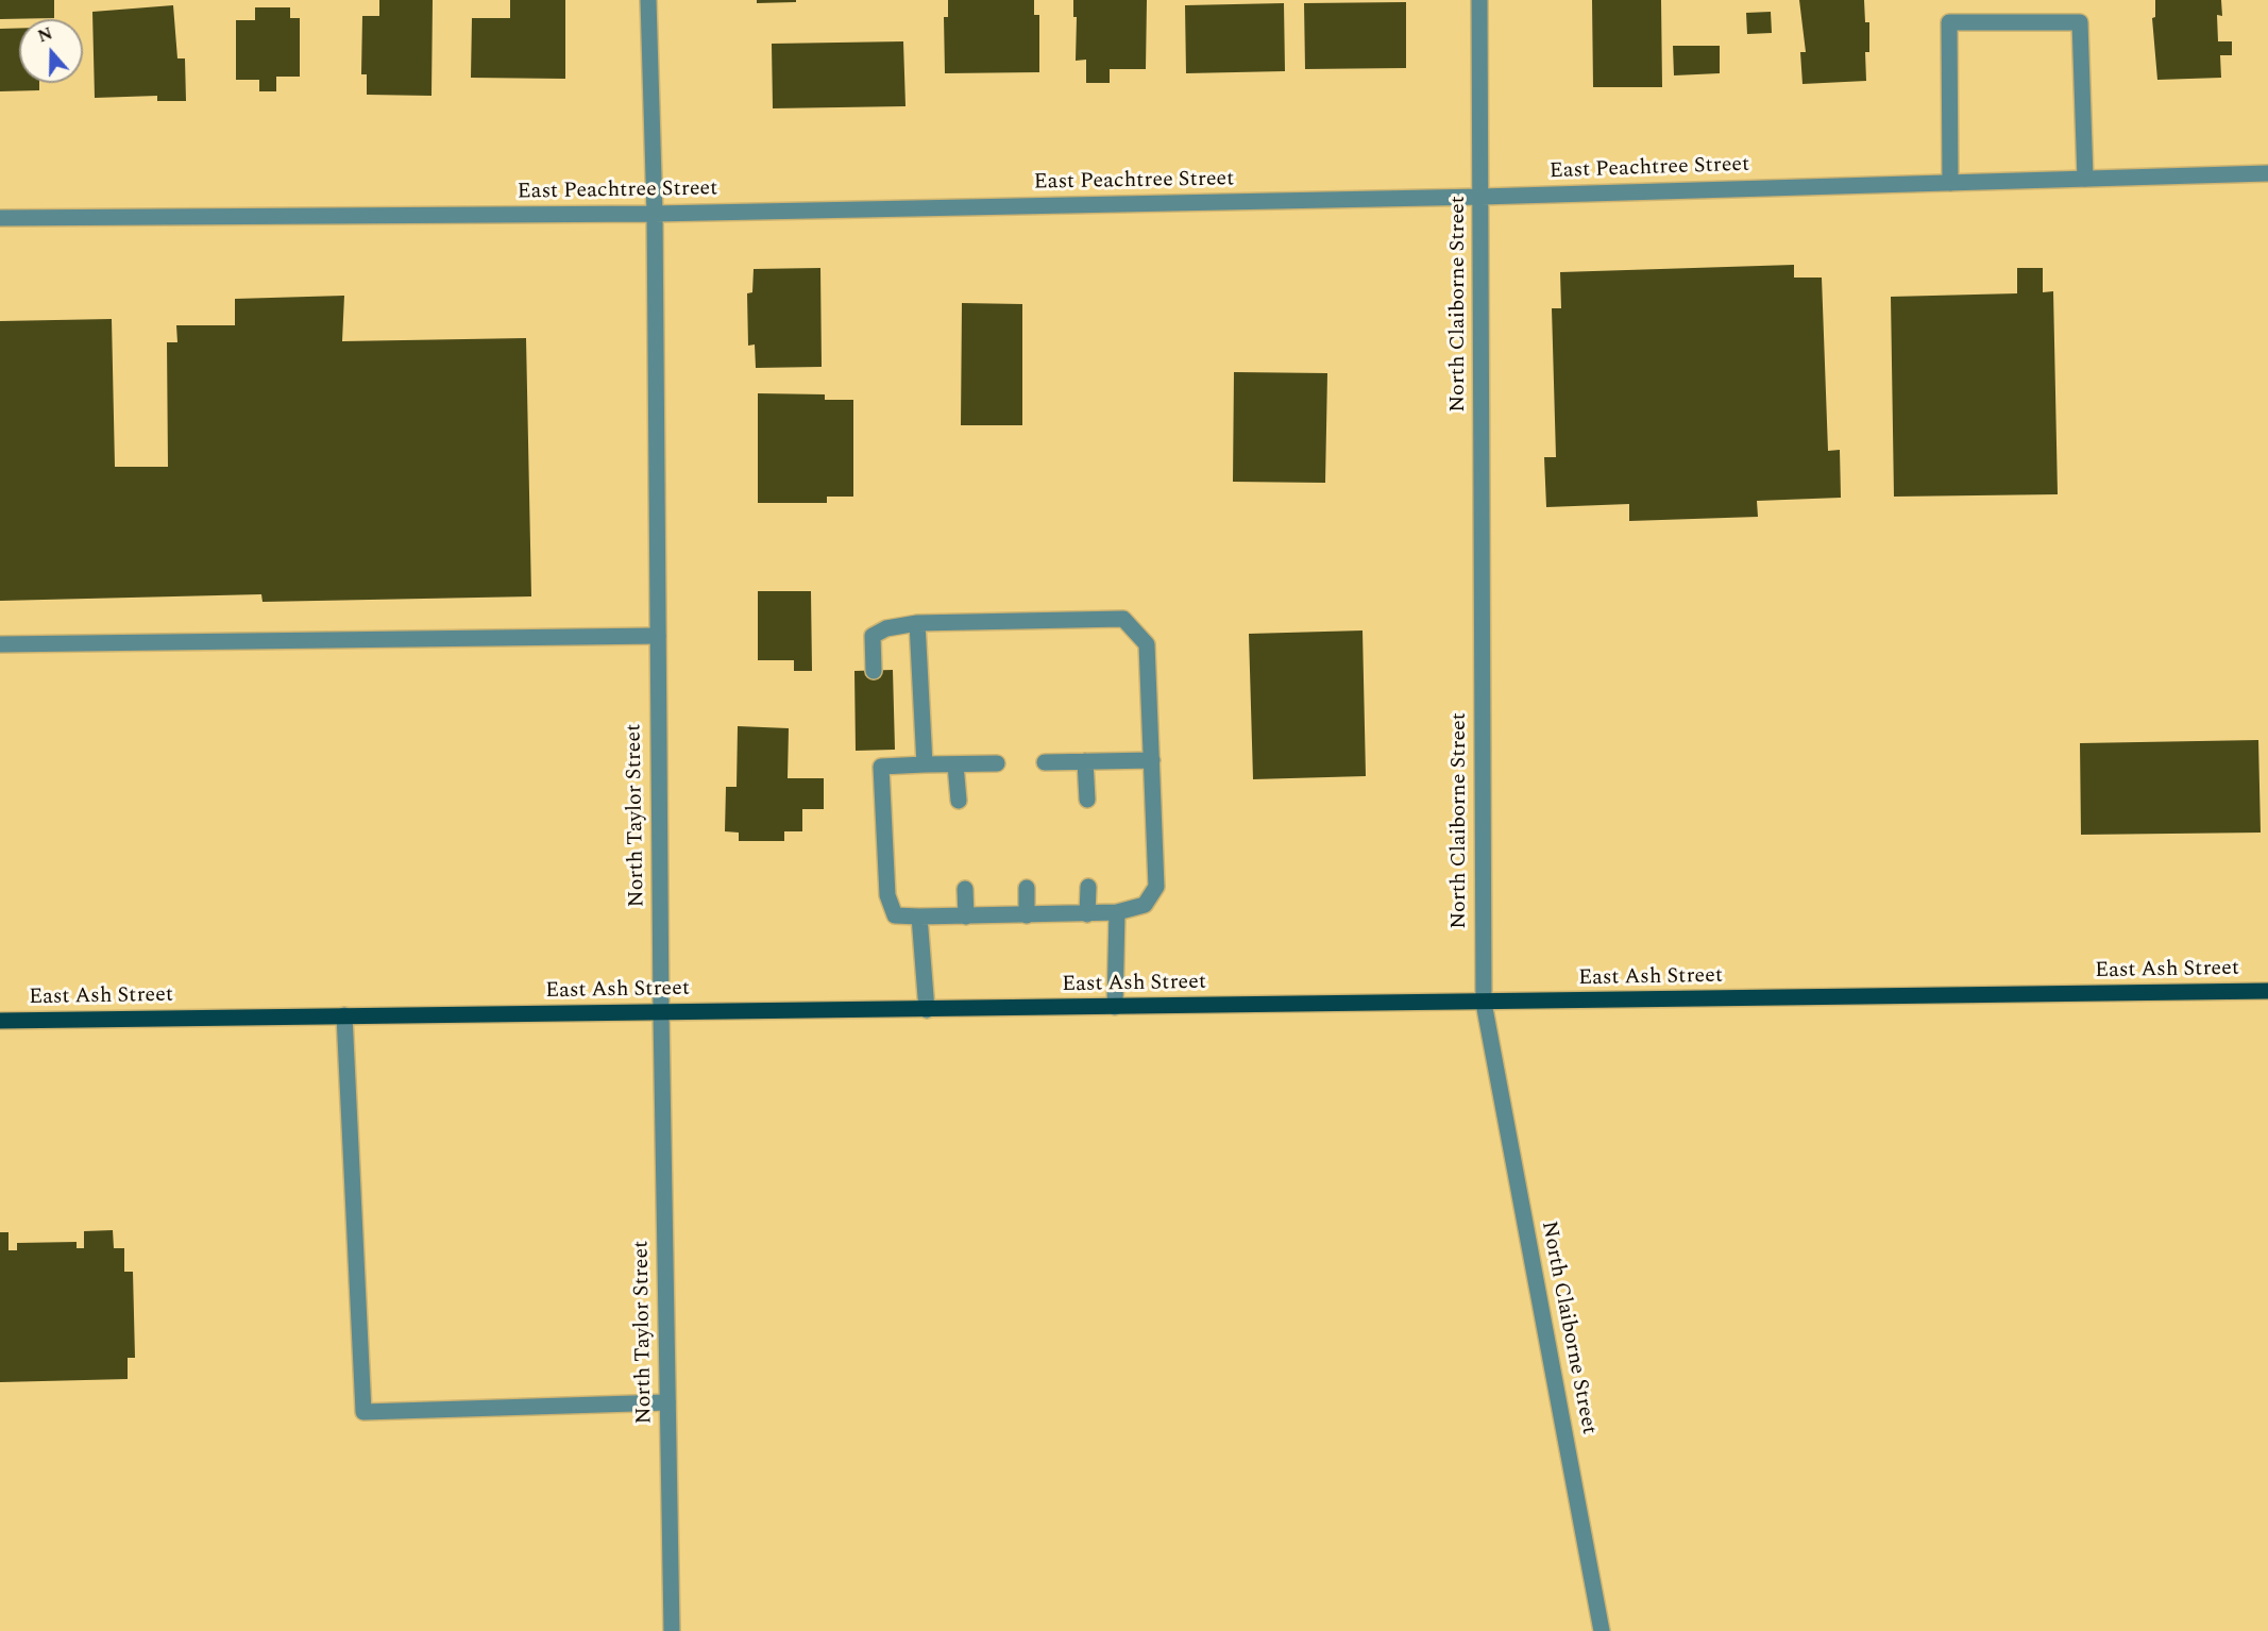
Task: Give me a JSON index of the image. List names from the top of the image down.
{
  "streets": {
    "main road": ["East Ash Street"],
    "street": ["East Peachtree Street", "North Claiborne Street", "North Taylor Street"]
  },
  "crossings": [
    ["East Peachtree Street", "North Claiborne Street"],
    ["East Peachtree Street", "North Taylor Street"],
    ["North Claiborne Street", "East Ash Street"],
    ["North Taylor Street", "East Ash Street"]
  ],
  "north": "top"
}
